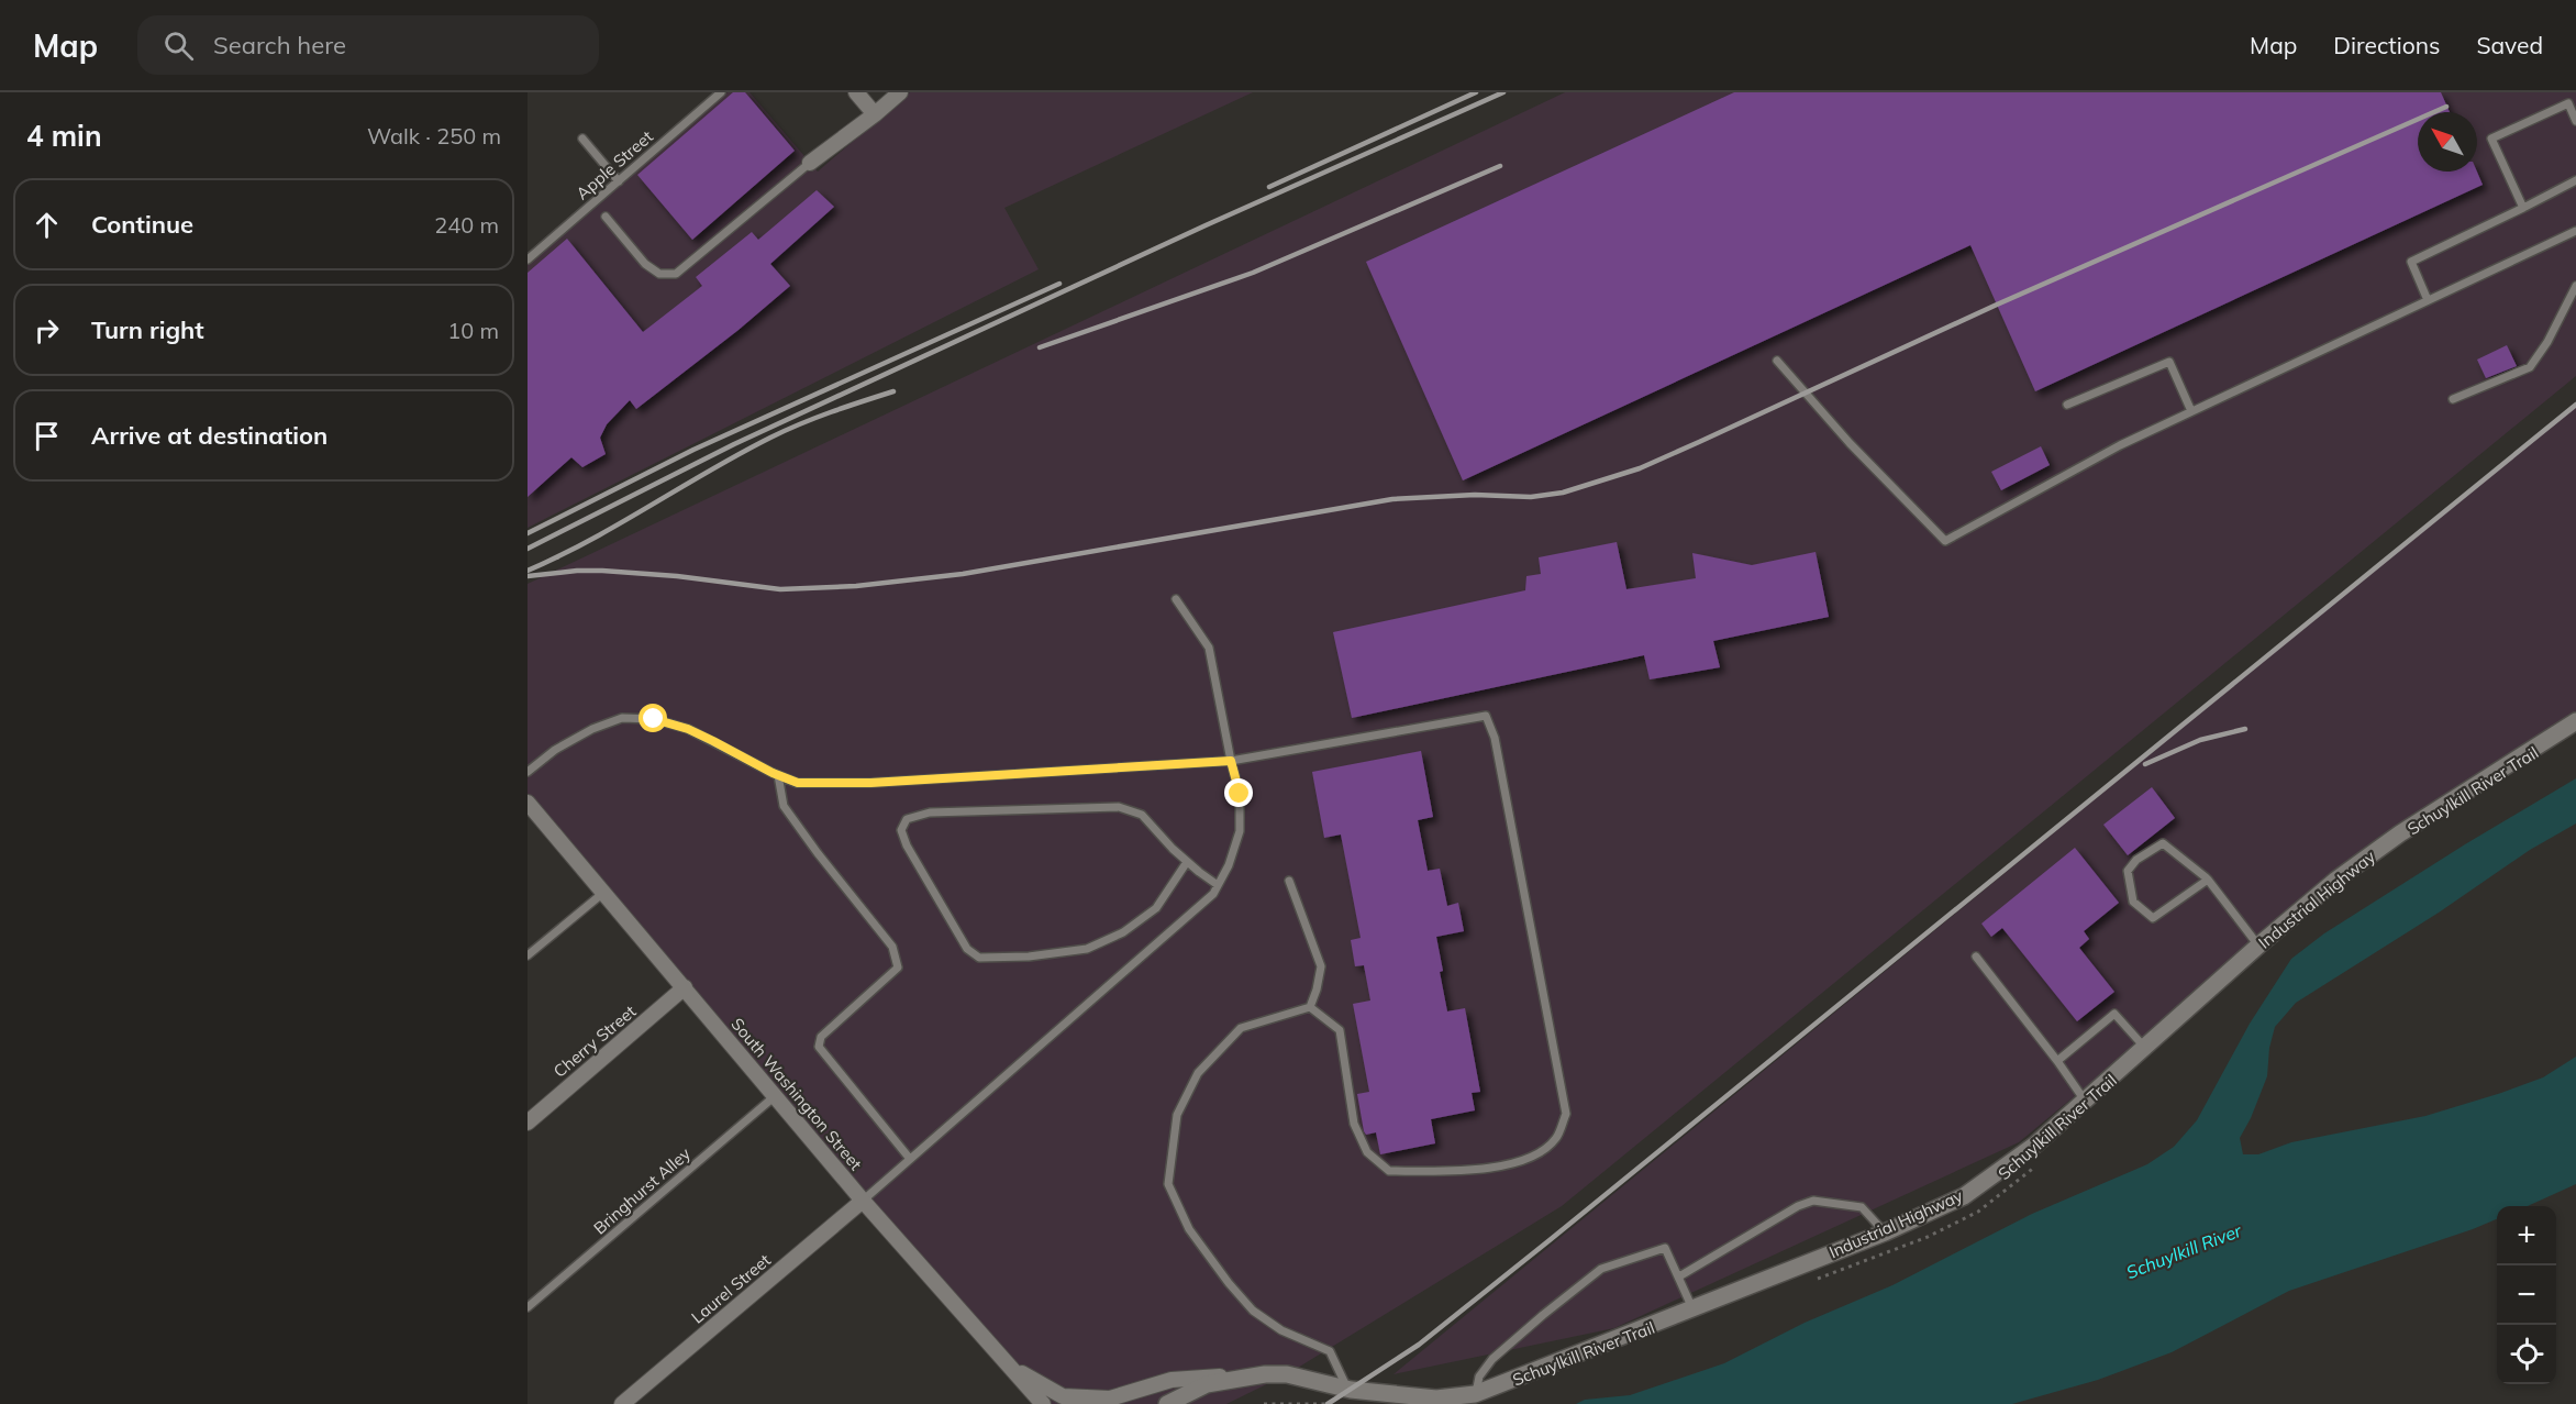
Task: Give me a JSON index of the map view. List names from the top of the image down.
{
  "streets": {
    "street": [
      "Industrial Highway",
      "Cherry Street",
      "South Washington Street",
      "Laurel Street"
    ],
    "lane": ["Apple Street", "Bringhurst Alley"],
    "path": ["Schuylkill River Trail"]
  },
  "crossings": [
    ["Cherry Street", "South Washington Street"],
    ["South Washington Street", "Bringhurst Alley"],
    ["South Washington Street", "Laurel Street"]
  ],
  "water": ["Schuylkill River"],
  "north": "top left",
  "page": {
    "header": "Map",
    "search": "Search here",
    "nav": ["Map", "Directions", "Saved"],
    "heading": ["4 min", "Walk · 250 m"],
    "list": [
      ["Continue", "240 m"],
      ["Turn right", "10 m"],
      "Arrive at destination"
    ],
    "map_buttons": ["+", "−"]
  }
}
